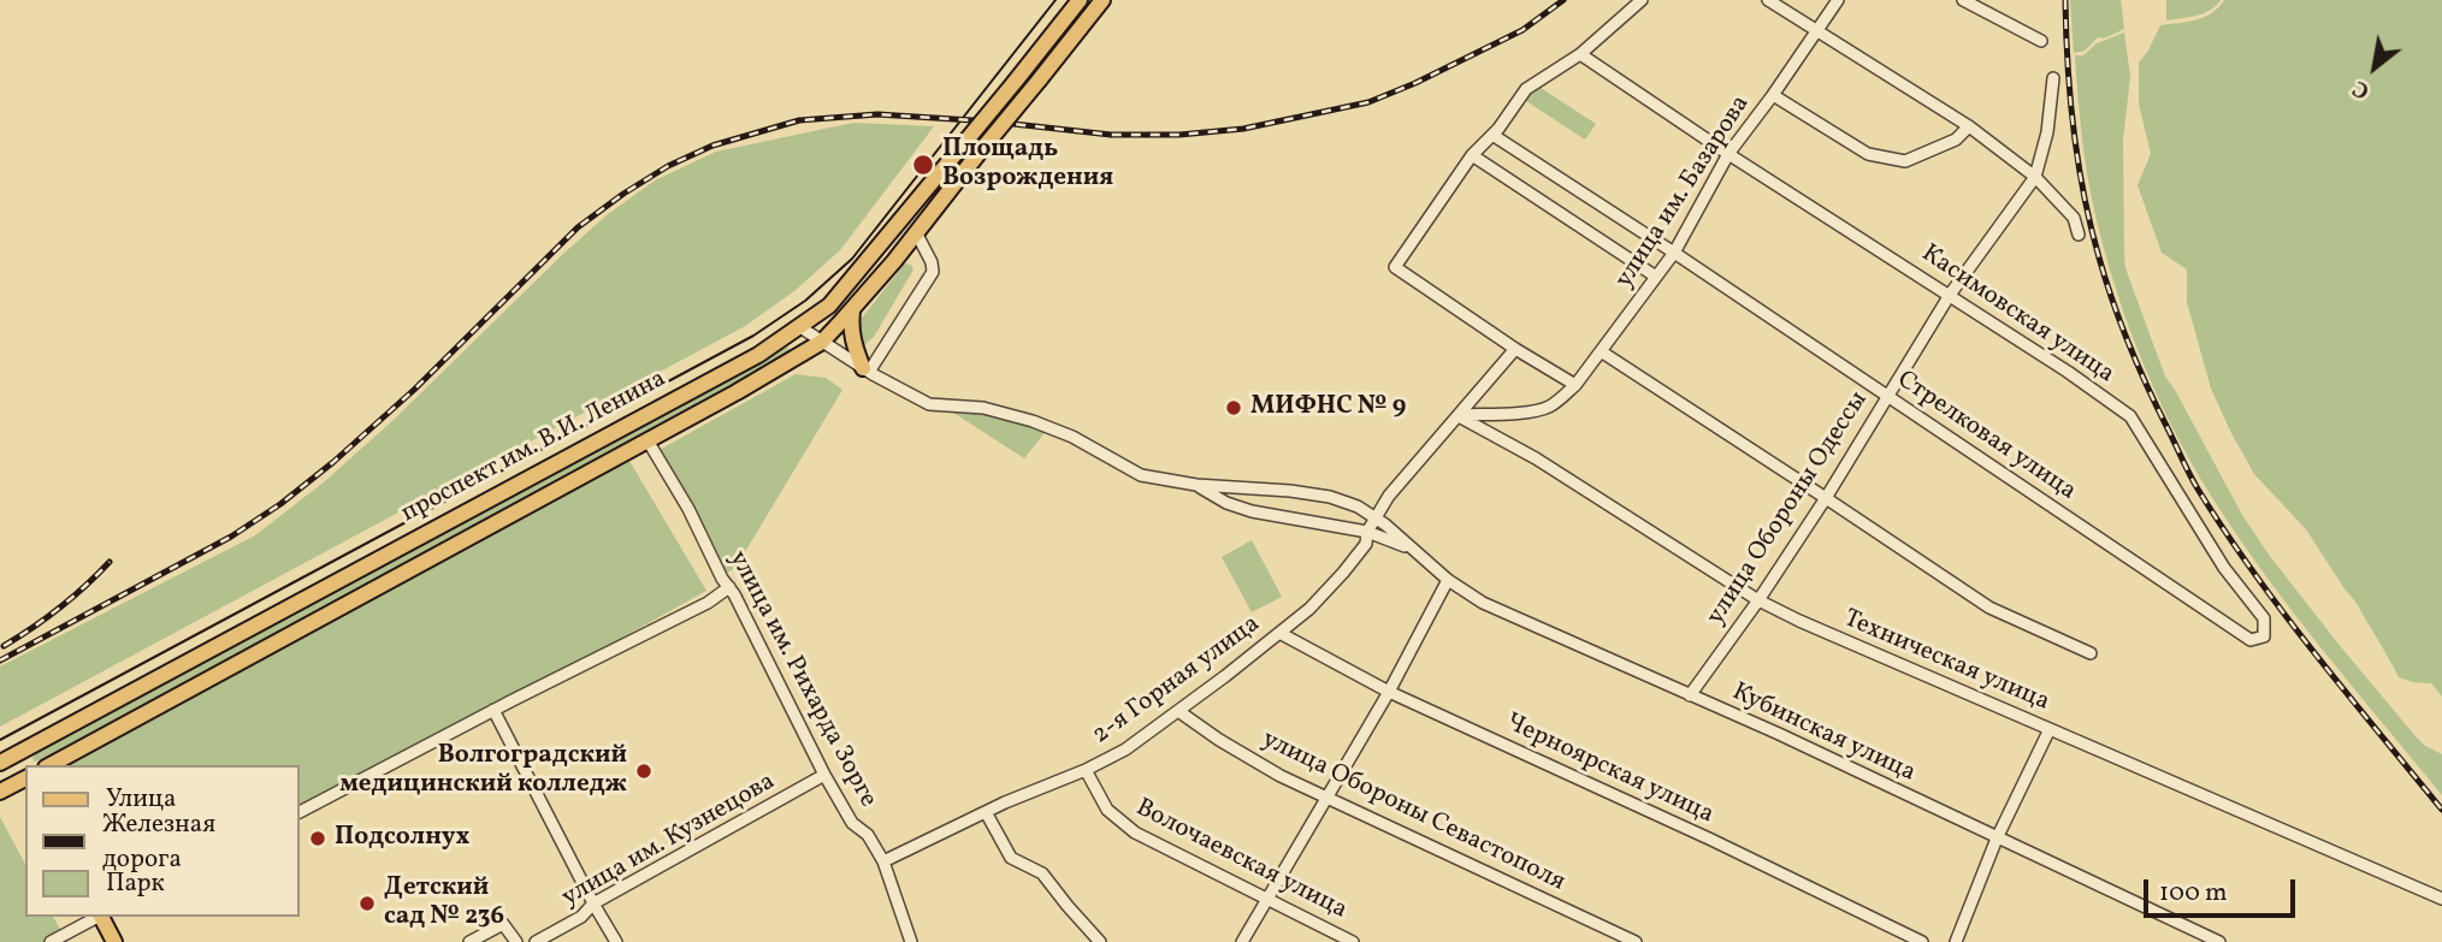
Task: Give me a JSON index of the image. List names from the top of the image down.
{
  "streets": {
    "main road": ["проспект им. В.И. Ленина"],
    "street": [
      "улица им. Базарова",
      "Касимовская улица",
      "Стрелковая улица",
      "улица Обороны Одессы",
      "Техническая улица",
      "улица им. Рихарда Зорге",
      "2-я Горная улица",
      "Кубинская улица",
      "Черноярская улица",
      "улица Обороны Севастополя",
      "улица им. Кузнецова",
      "Волочаевская улица"
    ]
  },
  "crossings": [
    ["улица им. Базарова", "Касимовская улица"],
    ["улица им. Базарова", "Стрелковая улица"],
    ["улица им. Базарова", "Техническая улица"],
    ["Касимовская улица", "Стрелковая улица"],
    ["Касимовская улица", "улица Обороны Одессы"],
    ["Стрелковая улица", "улица Обороны Одессы"],
    ["проспект им. В.И. Ленина", "улица им. Рихарда Зорге"],
    ["проспект им. В.И. Ленина", "Кубинская улица"],
    ["улица Обороны Одессы", "Техническая улица"],
    ["улица Обороны Одессы", "Кубинская улица"],
    ["улица им. Рихарда Зорге", "2-я Горная улица"],
    ["улица им. Рихарда Зорге", "улица им. Кузнецова"],
    ["2-я Горная улица", "Кубинская улица"],
    ["2-я Горная улица", "Черноярская улица"],
    ["2-я Горная улица", "улица Обороны Севастополя"],
    ["2-я Горная улица", "Волочаевская улица"]
  ],
  "places": [
    "Площадь Возрождения",
    "МИФНС № 9",
    "Волгоградский медицинский колледж",
    "Подсолнух",
    "Детский сад № 236"
  ],
  "legend": ["Улица", "Железная дорога", "Парк"],
  "scale_bar": "100 m",
  "north": "bottom left"
}
